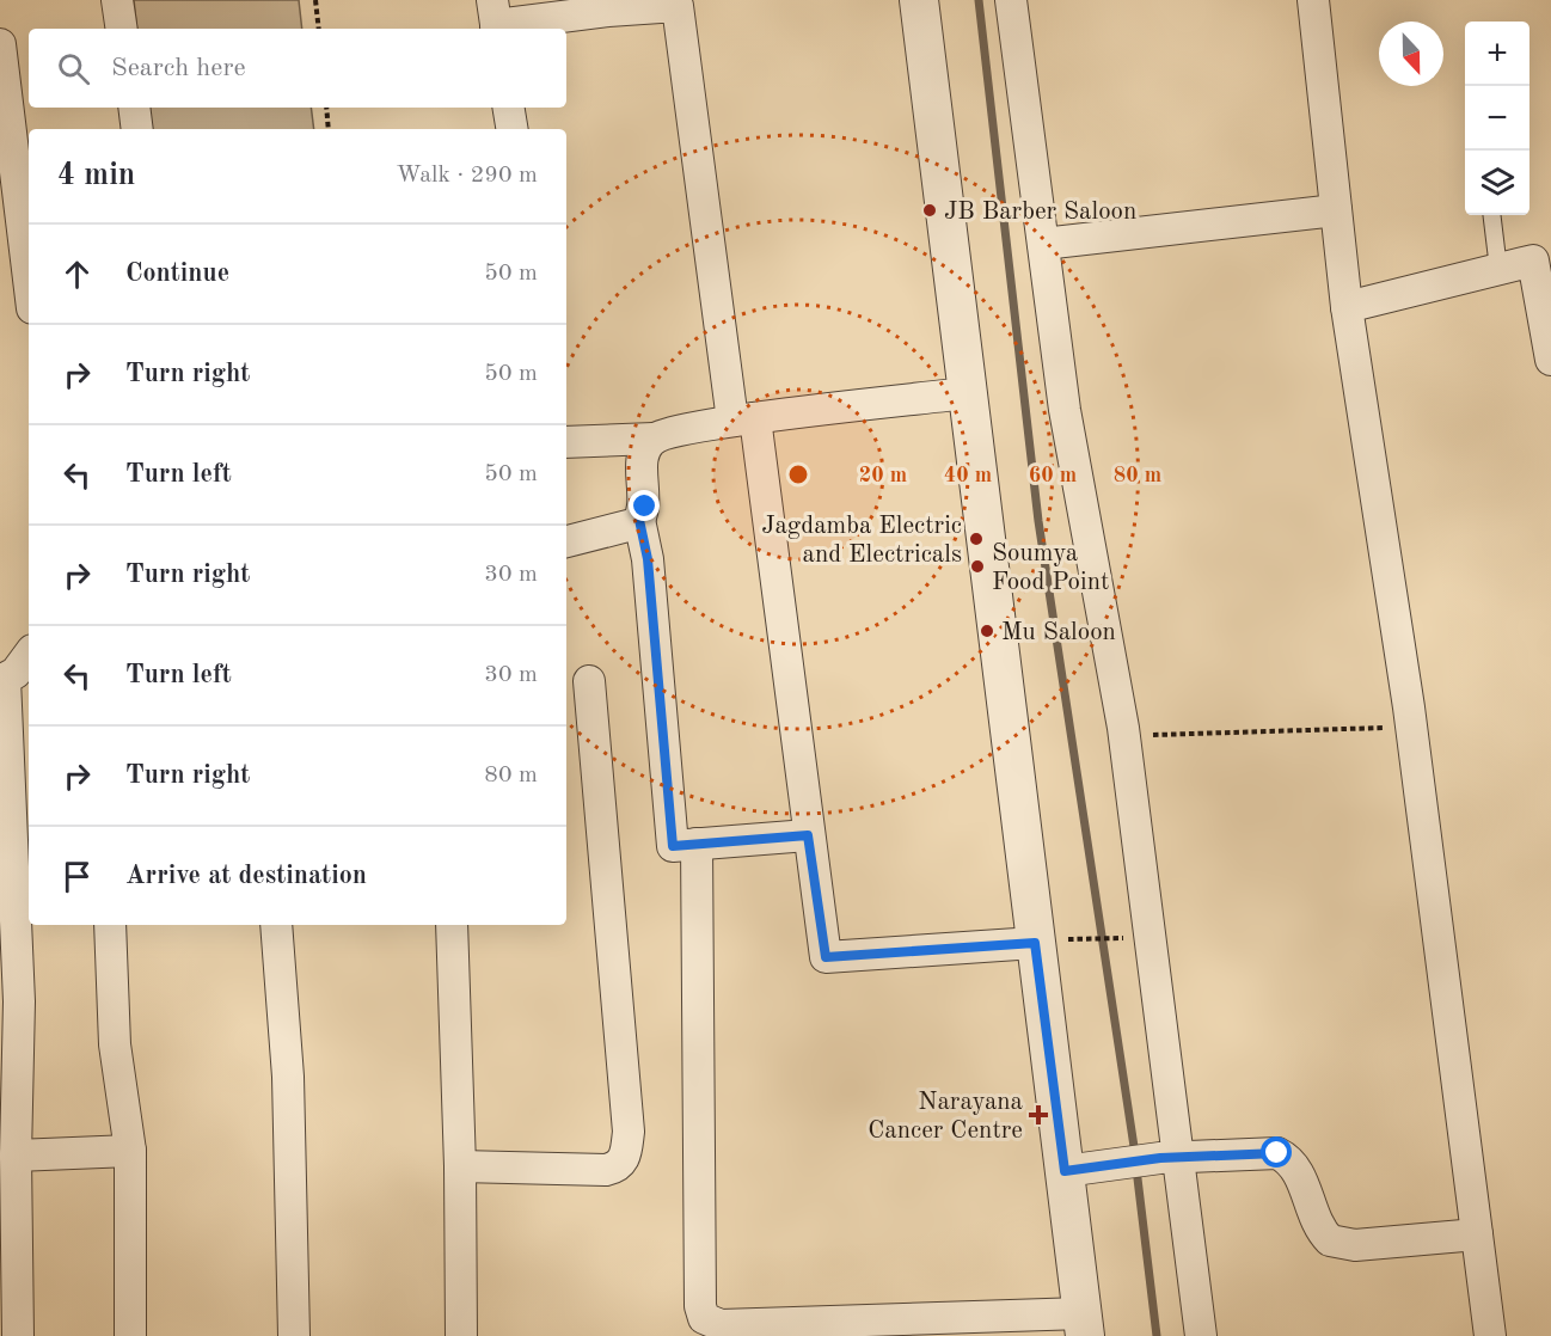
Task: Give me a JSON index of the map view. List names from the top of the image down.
{
  "places": {
    "other": [
      "JB Barber Saloon",
      "Jagdamba Electric and Electricals",
      "Soumya Food Point",
      "Mu Saloon"
    ],
    "health": ["Narayana Cancer Centre"]
  },
  "north": "bottom",
  "page": {
    "map_buttons": ["+", "−"],
    "search": "Search here",
    "heading": ["4 min", "Walk · 290 m"],
    "list": [
      ["Continue", "50 m"],
      ["Turn right", "50 m"],
      ["Turn left", "50 m"],
      ["Turn right", "30 m"],
      ["Turn left", "30 m"],
      ["Turn right", "80 m"],
      "Arrive at destination"
    ]
  },
  "rings": [
    "20 m",
    "40 m",
    "60 m",
    "80 m"
  ]
}
